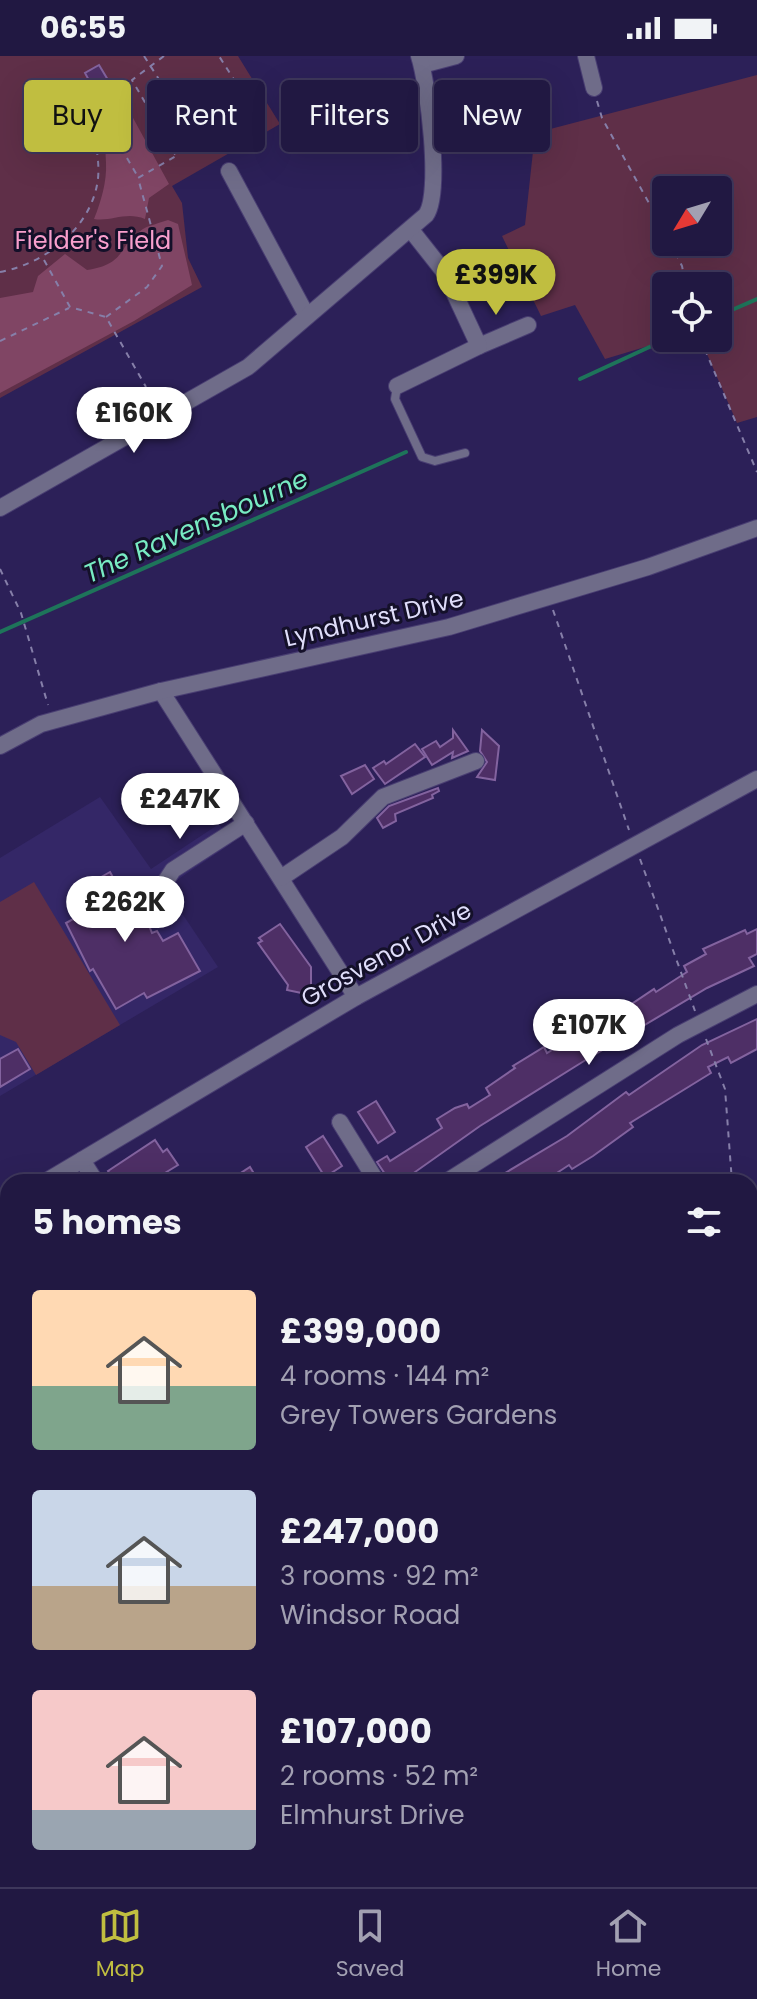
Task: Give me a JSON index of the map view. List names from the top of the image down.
{
  "streets": {
    "street": ["Lyndhurst Drive", "Grosvenor Drive"]
  },
  "water": ["The Ravensbourne"],
  "parks": ["Fielder's Field"],
  "north": "bottom left",
  "page": {
    "status": "06:55",
    "chip": [
      "Buy",
      "Rent",
      "Filters",
      "New"
    ],
    "price": [
      "£399K",
      "£160K",
      "£247K",
      "£262K",
      "£107K"
    ],
    "heading": "5 homes",
    "list": [
      {
        "name": "£399,000",
        "note": "4 rooms · 144 m² · Grey Towers Gardens"
      },
      {
        "name": "£247,000",
        "note": "3 rooms · 92 m² · Windsor Road"
      },
      {
        "name": "£107,000",
        "note": "2 rooms · 52 m² · Elmhurst Drive"
      }
    ],
    "tabs": ["Map", "Saved", "Home"]
  }
}
